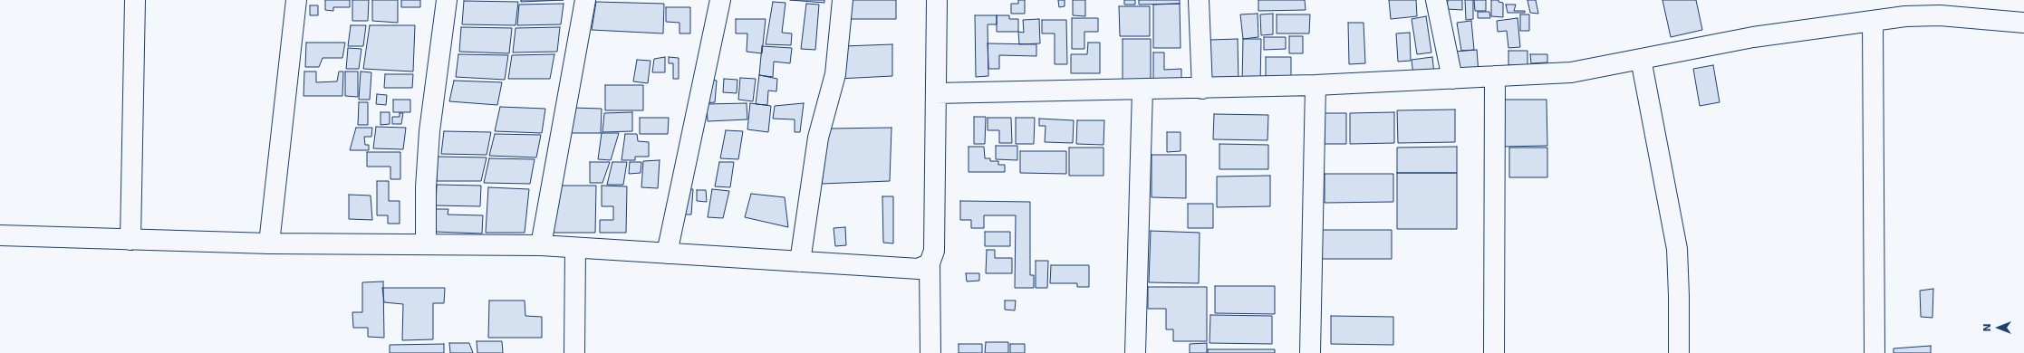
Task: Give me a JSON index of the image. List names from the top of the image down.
{
  "north": "left"
}
